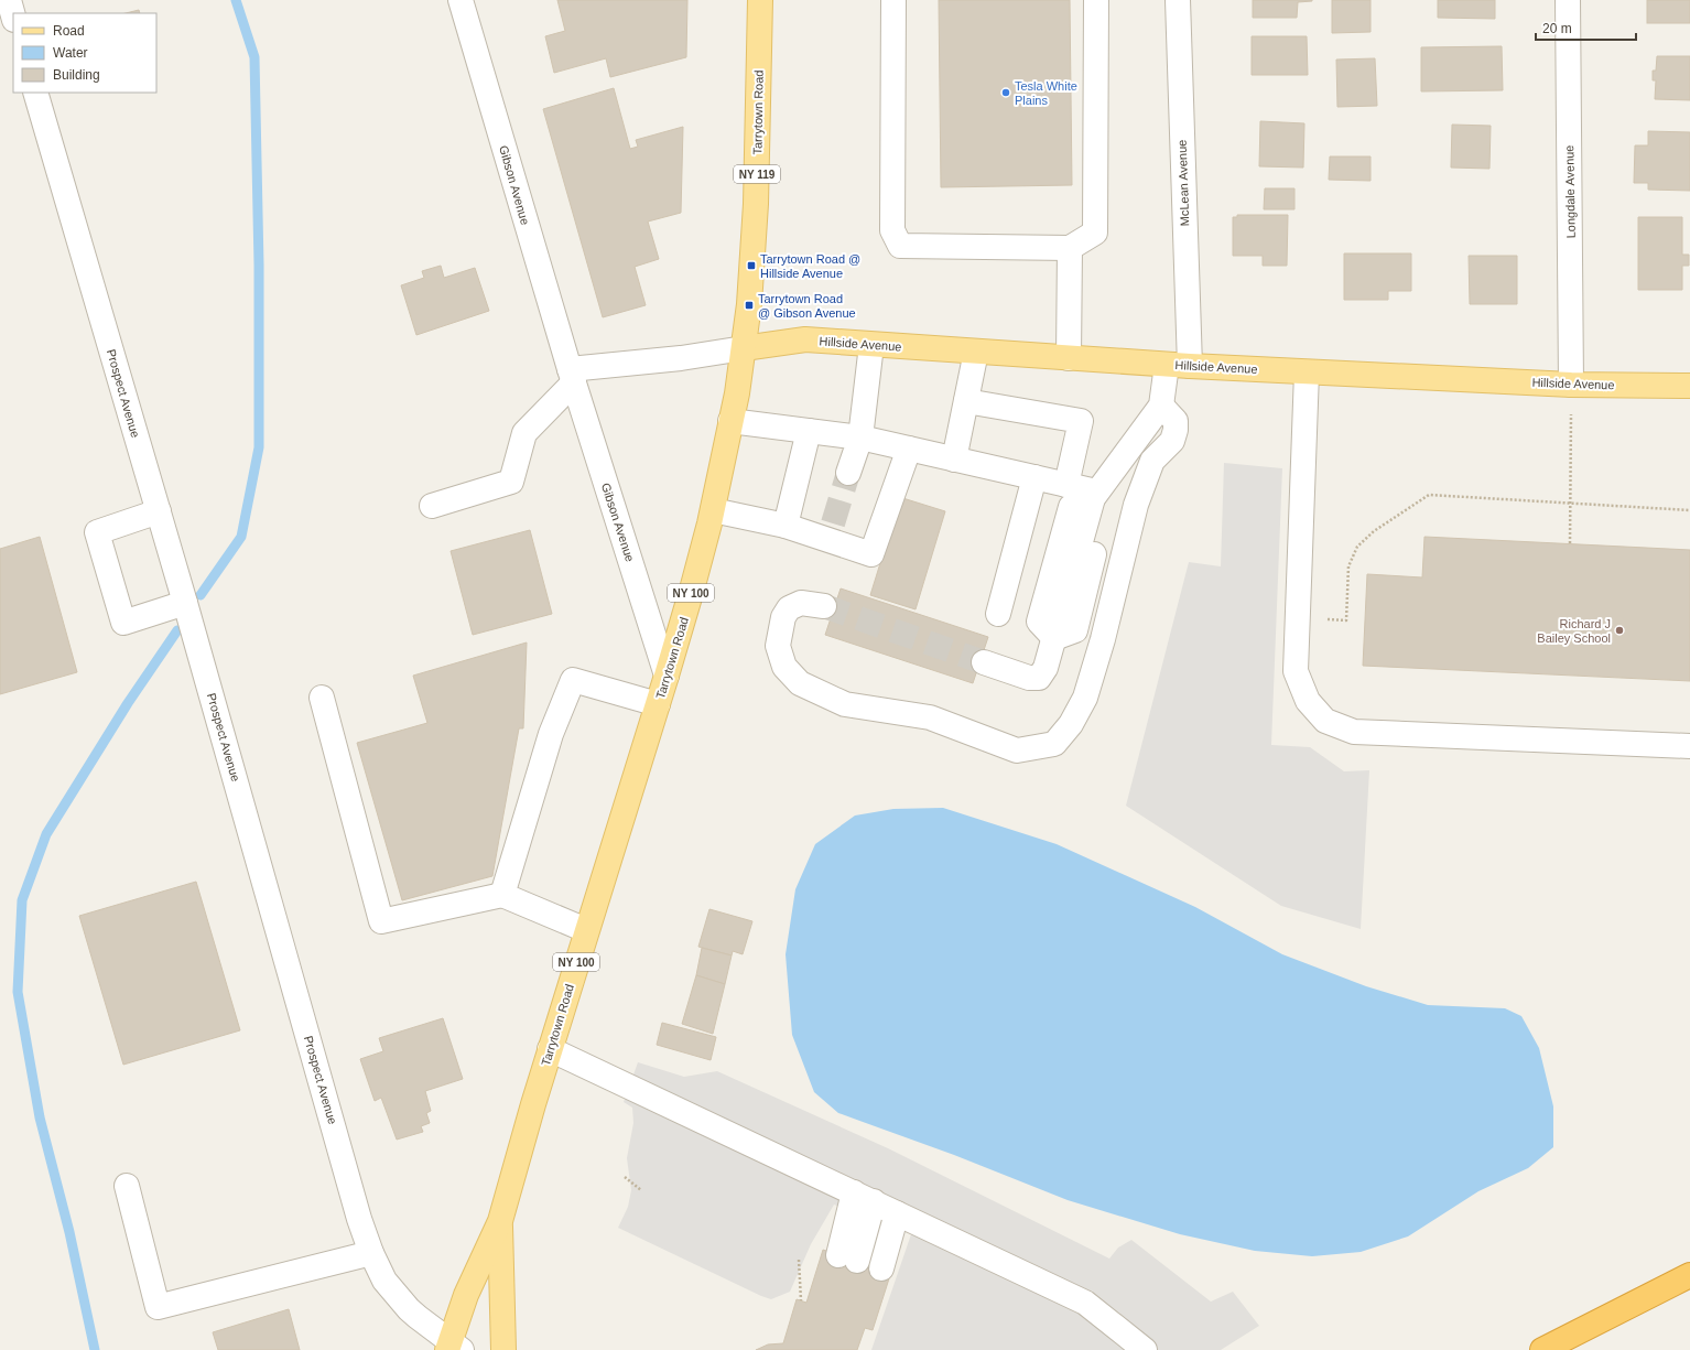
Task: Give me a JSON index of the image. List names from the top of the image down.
{
  "streets": {
    "main road": [
      "Tarrytown Road",
      "NY 119",
      "Hillside Avenue",
      "NY 100"
    ],
    "street": [
      "McLean Avenue",
      "Gibson Avenue",
      "Longdale Avenue",
      "Prospect Avenue"
    ]
  },
  "crossings": [
    ["Tarrytown Road", "Gibson Avenue"],
    ["Tarrytown Road", "Hillside Avenue"],
    ["Tarrytown Road", "Prospect Avenue"],
    ["McLean Avenue", "Hillside Avenue"],
    ["Longdale Avenue", "Hillside Avenue"]
  ],
  "places": {
    "other": ["Tesla White Plains", "Richard J Bailey School"],
    "transit": ["Tarrytown Road @ Hillside Avenue", "Tarrytown Road @ Gibson Avenue"]
  },
  "legend": ["Road", "Water", "Building"],
  "scale_bar": "20 m"
}
